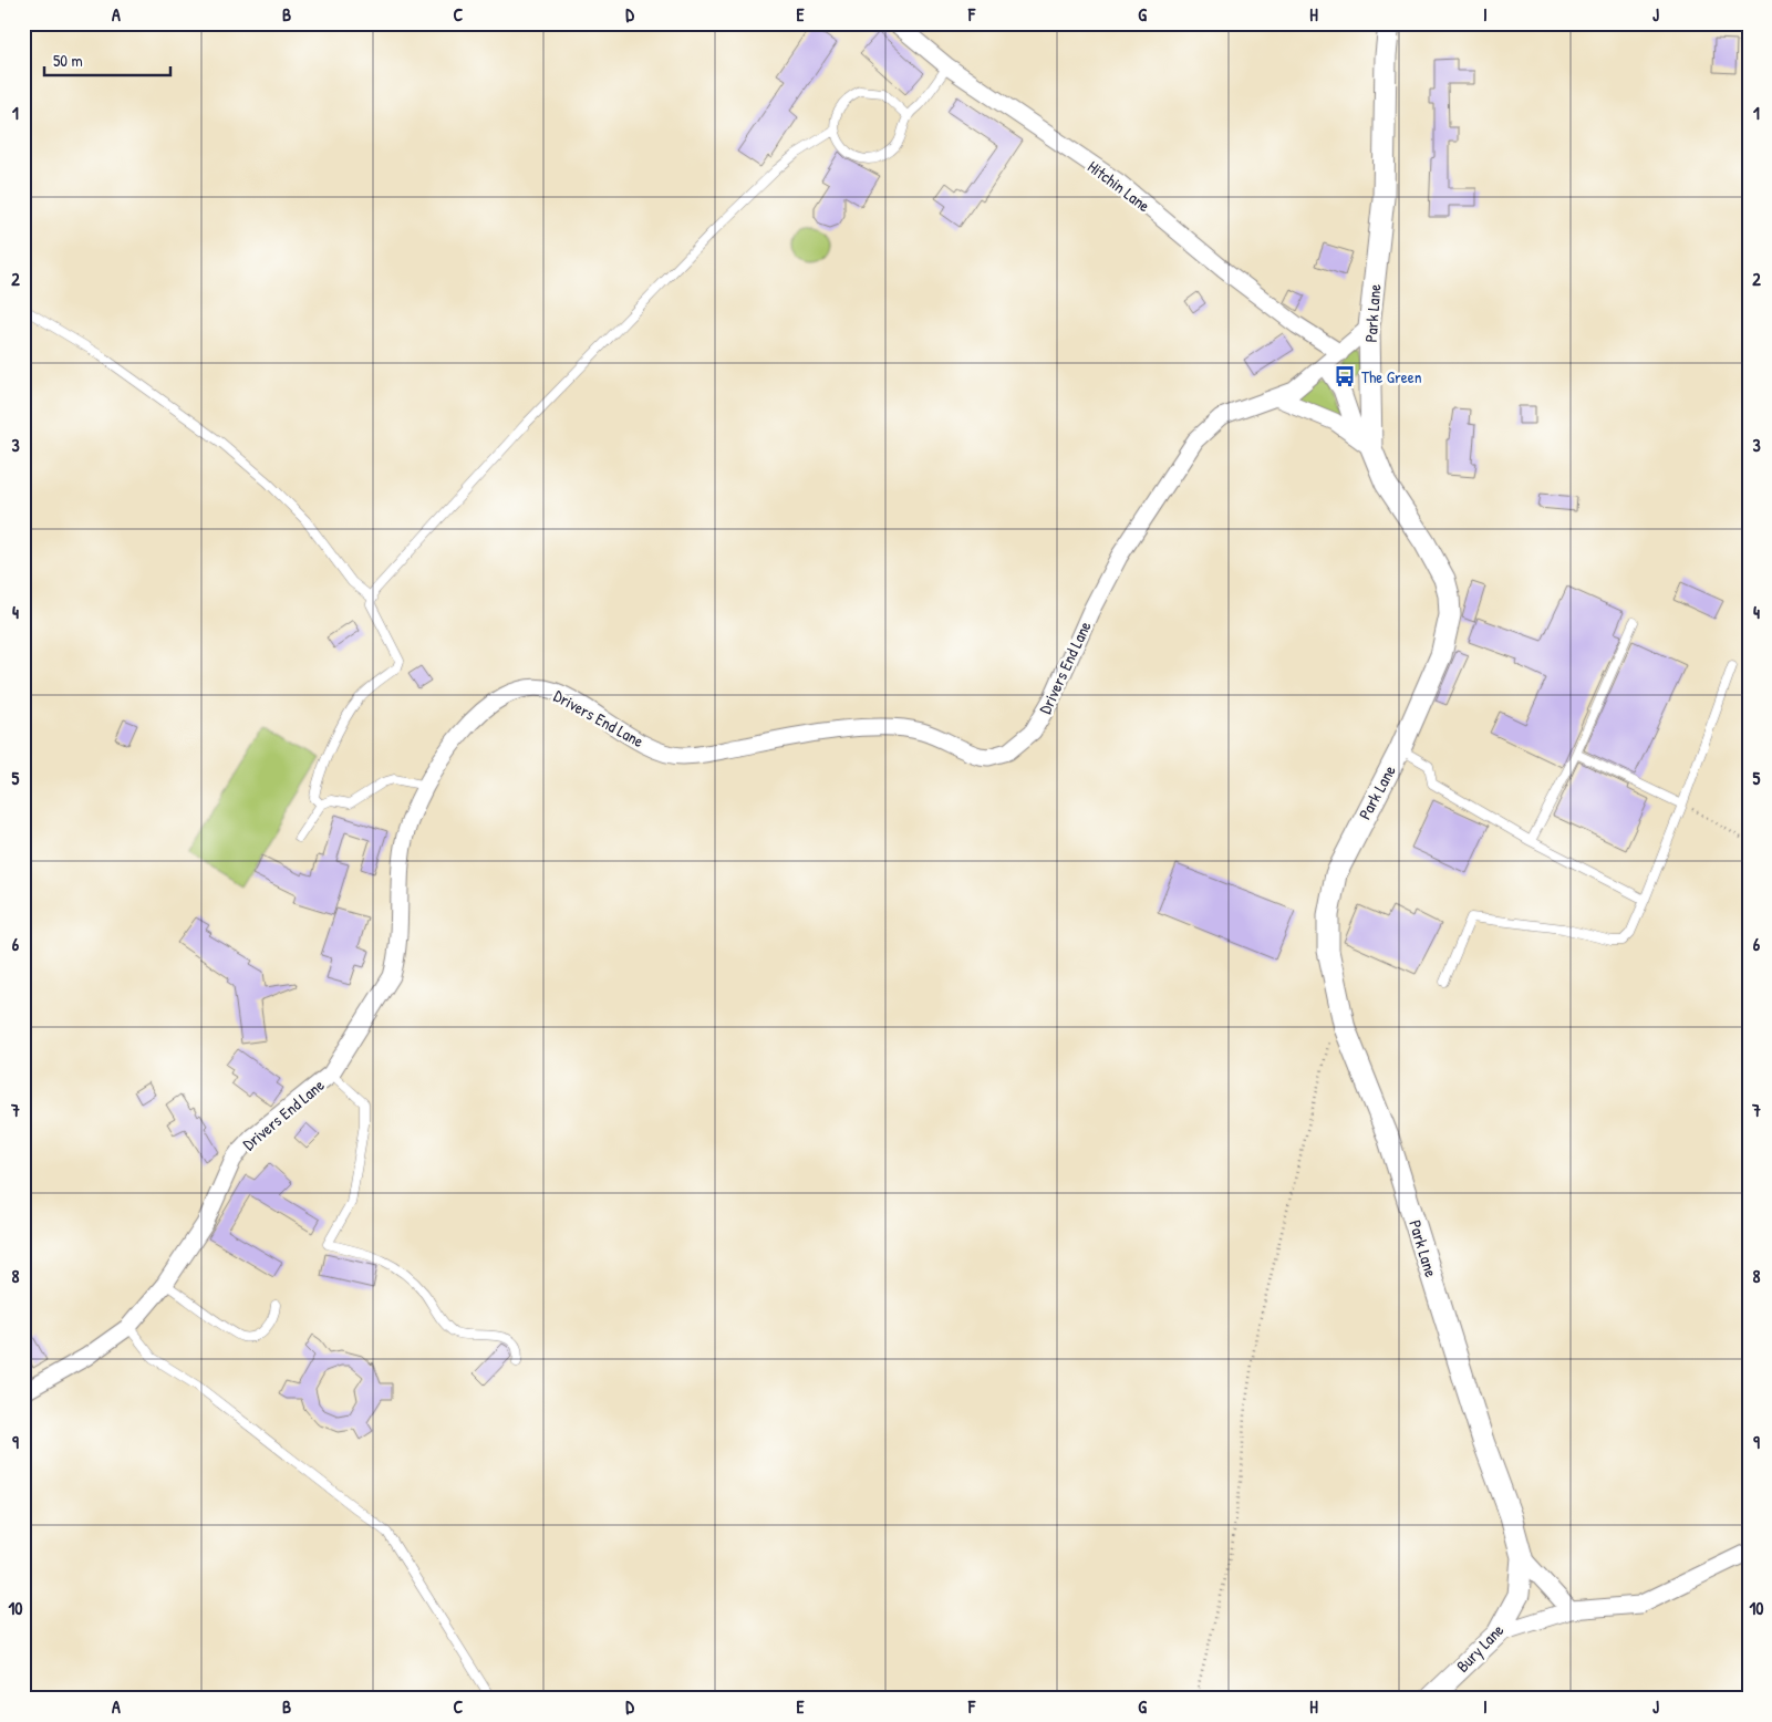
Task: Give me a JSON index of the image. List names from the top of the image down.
{
  "streets": {
    "street": [
      "Hitchin Lane",
      "Park Lane",
      "Drivers End Lane",
      "Bury Lane"
    ]
  },
  "crossings": [
    ["Hitchin Lane", "Drivers End Lane"],
    ["Park Lane", "Drivers End Lane"],
    ["Park Lane", "Bury Lane"]
  ],
  "places": {
    "bus stop": ["The Green"]
  },
  "scale_bar": "50 m",
  "grid": {
    "columns": [
      "A",
      "B",
      "C",
      "D",
      "E",
      "F",
      "G",
      "H",
      "I",
      "J"
    ],
    "rows": [
      "1",
      "2",
      "3",
      "4",
      "5",
      "6",
      "7",
      "8",
      "9",
      "10"
    ]
  }
}
